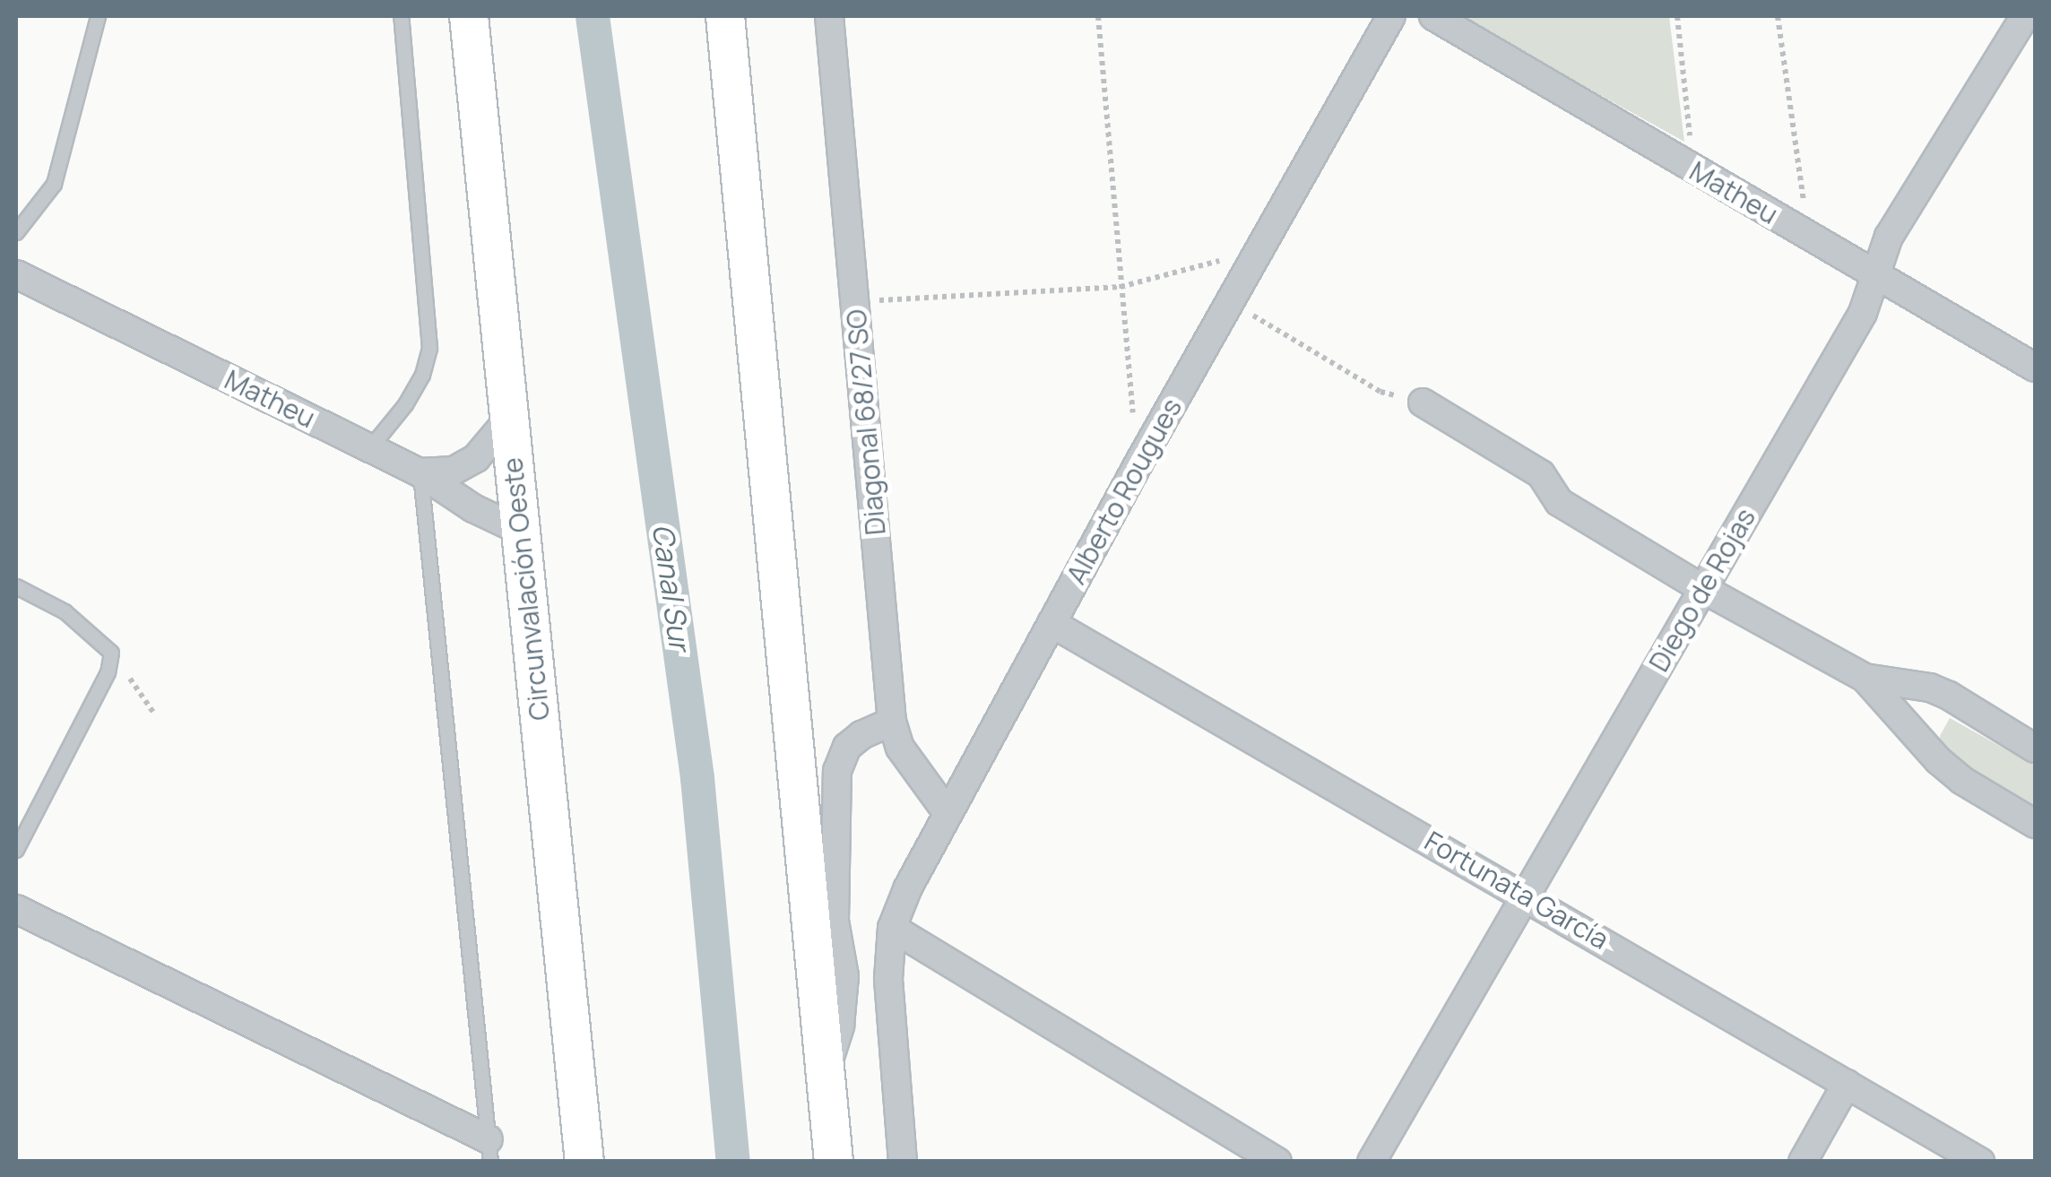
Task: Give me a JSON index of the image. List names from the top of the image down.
{
  "streets": {
    "main road": ["Circunvalación Oeste"],
    "street": [
      "Matheu",
      "Diagonal 68/27 SO",
      "Alberto Rougues",
      "Diego de Rojas",
      "Fortunata García"
    ]
  },
  "crossings": [
    ["Matheu", "Circunvalación Oeste"],
    ["Matheu", "Diego de Rojas"],
    ["Diagonal 68/27 SO", "Alberto Rougues"],
    ["Alberto Rougues", "Fortunata García"],
    ["Diego de Rojas", "Fortunata García"]
  ],
  "water": ["Canal Sur"]
}
